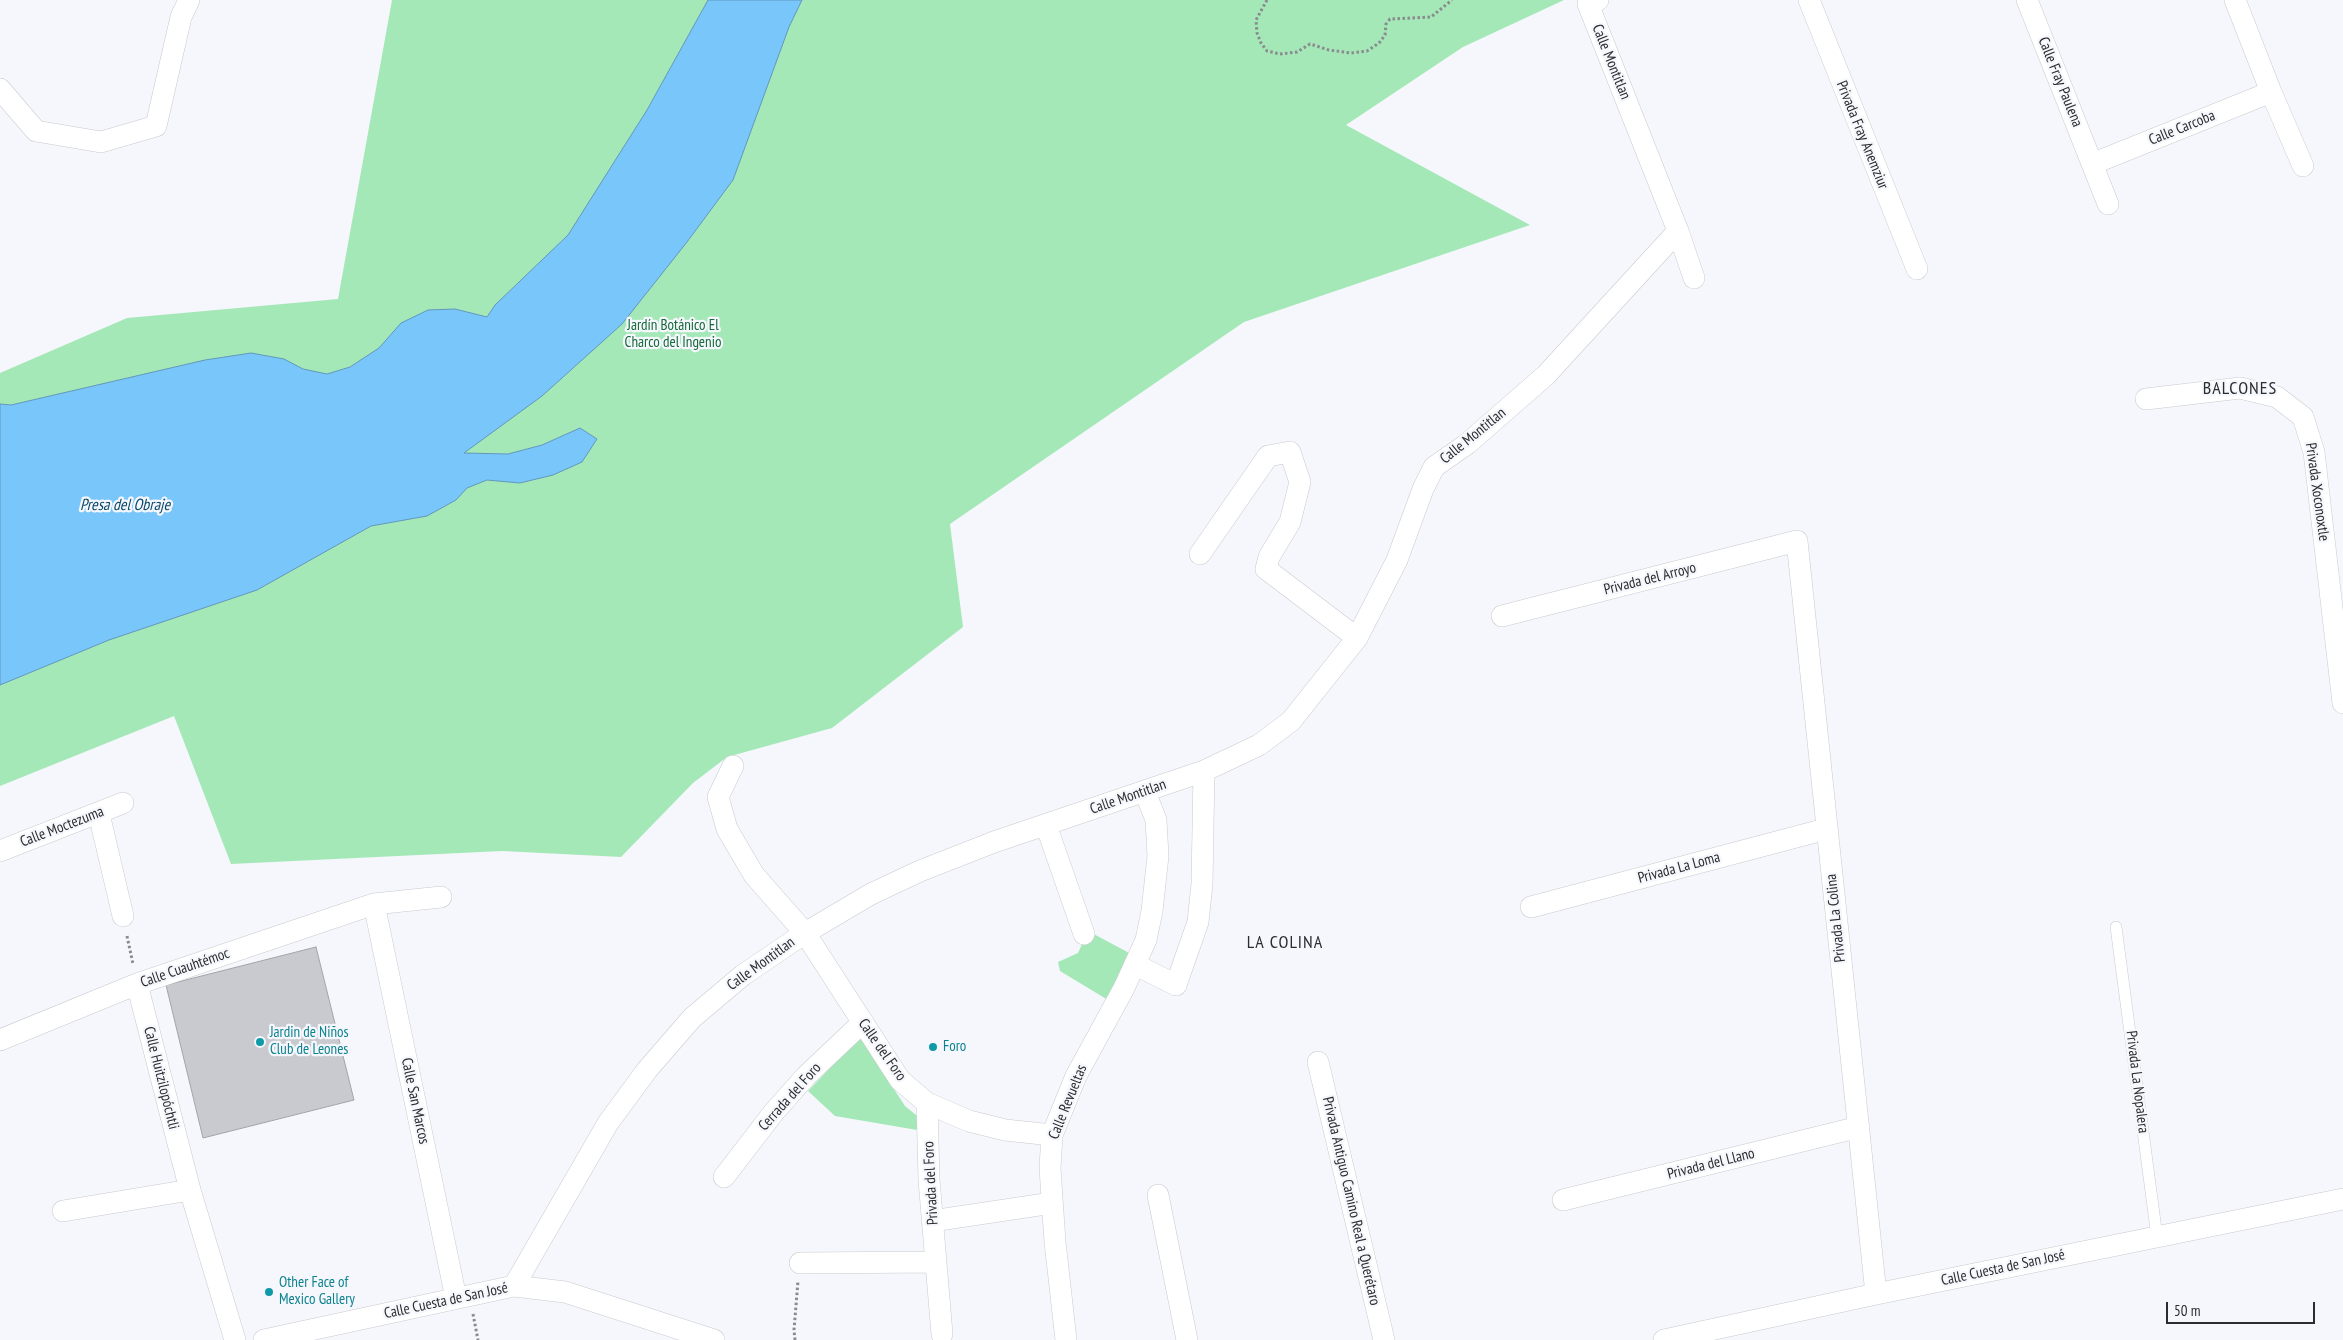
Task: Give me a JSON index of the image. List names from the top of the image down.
{
  "streets": {
    "street": [
      "Calle Montitlan",
      "Calle Fray Paulena",
      "Calle Carcoba",
      "Privada Fray Anemziur",
      "Privada Xoconoxtle",
      "Privada del Arroyo",
      "Calle Moctezuma",
      "Privada La Loma",
      "Privada La Colina",
      "Calle Cuauhtémoc",
      "Calle del Foro",
      "Calle Huitzilopóchtli",
      "Cerrada del Foro",
      "Calle San Marcos",
      "Calle Revueltas",
      "Privada del Llano",
      "Privada del Foro",
      "Privada Antiguo Camino Real a Querétaro",
      "Calle Cuesta de San José"
    ],
    "lane": ["Privada La Nopalera"]
  },
  "crossings": [
    ["Calle Montitlan", "Calle del Foro"],
    ["Calle Montitlan", "Calle Revueltas"],
    ["Calle Montitlan", "Calle Cuesta de San José"],
    ["Calle Fray Paulena", "Calle Carcoba"],
    ["Privada del Arroyo", "Privada La Colina"],
    ["Privada La Loma", "Privada La Colina"],
    ["Privada La Colina", "Privada del Llano"],
    ["Privada La Colina", "Calle Cuesta de San José"],
    ["Calle Cuauhtémoc", "Calle Huitzilopóchtli"],
    ["Calle Cuauhtémoc", "Calle San Marcos"],
    ["Calle del Foro", "Cerrada del Foro"],
    ["Calle del Foro", "Calle Revueltas"],
    ["Calle del Foro", "Privada del Foro"],
    ["Privada La Nopalera", "Calle Cuesta de San José"],
    ["Calle San Marcos", "Calle Cuesta de San José"]
  ],
  "districts": ["BALCONES", "LA COLINA"],
  "water": ["Presa del Obraje"],
  "parks": ["Jardín Botánico El Charco del Ingenio"],
  "places": ["Jardin de Niños Club de Leones", "Foro", "Other Face of Mexico Gallery"],
  "scale_bar": "50 m"
}
